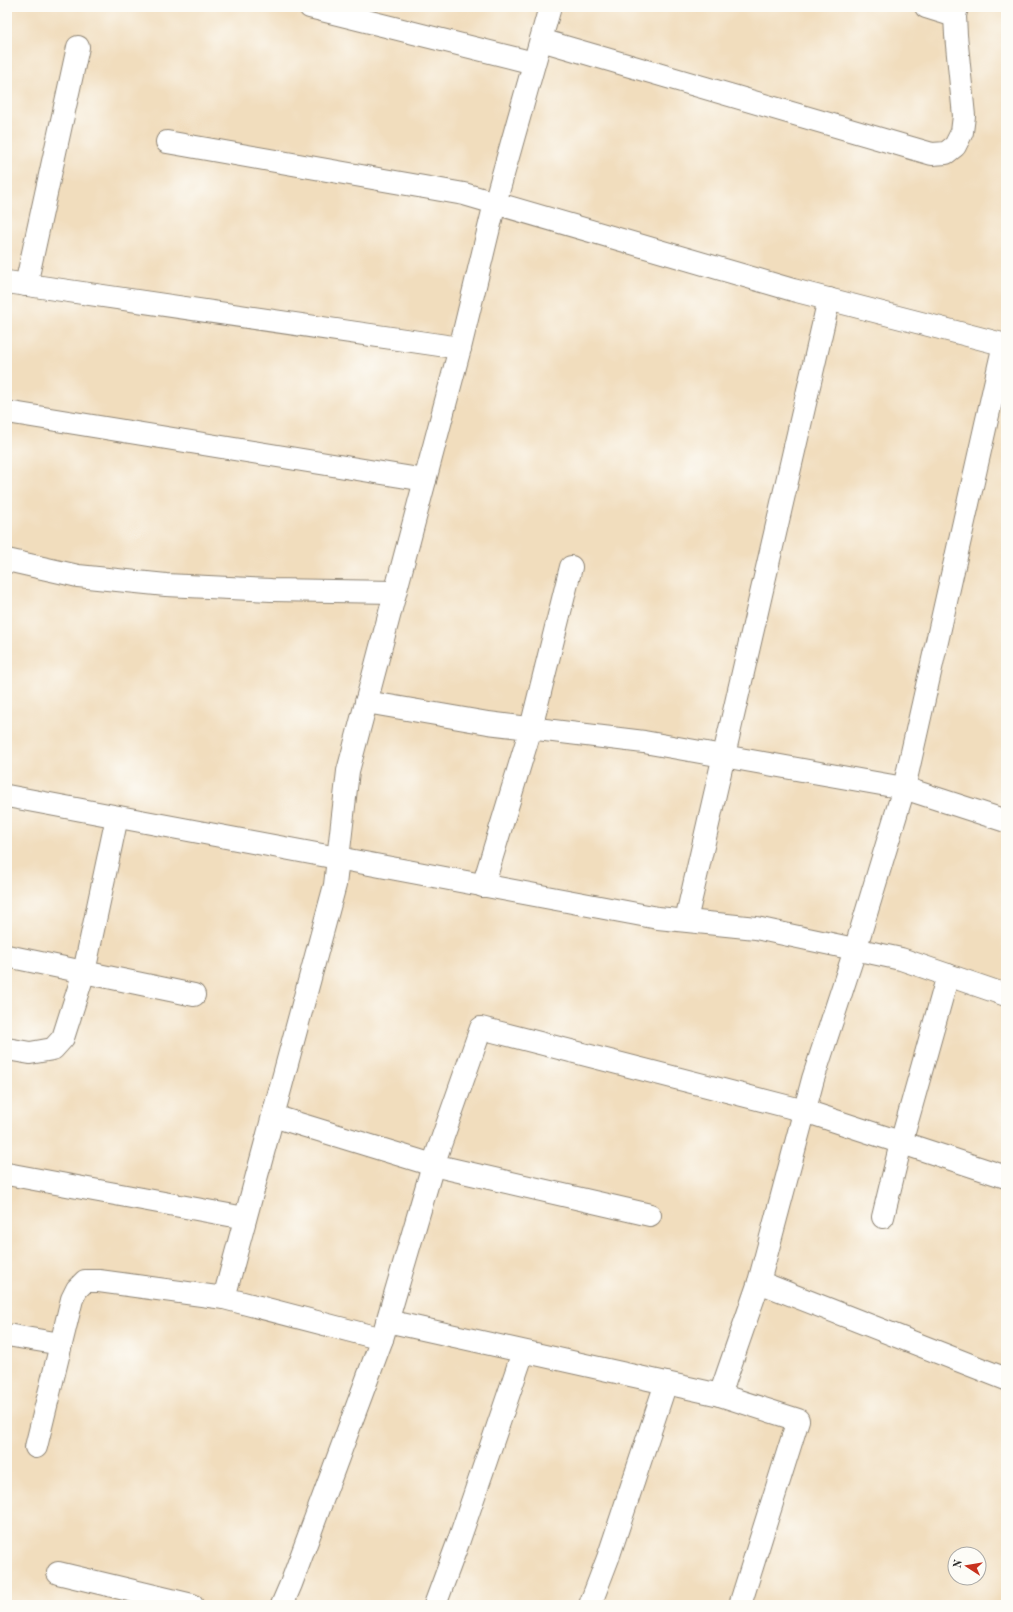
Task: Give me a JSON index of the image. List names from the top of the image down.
{
  "north": "left"
}
